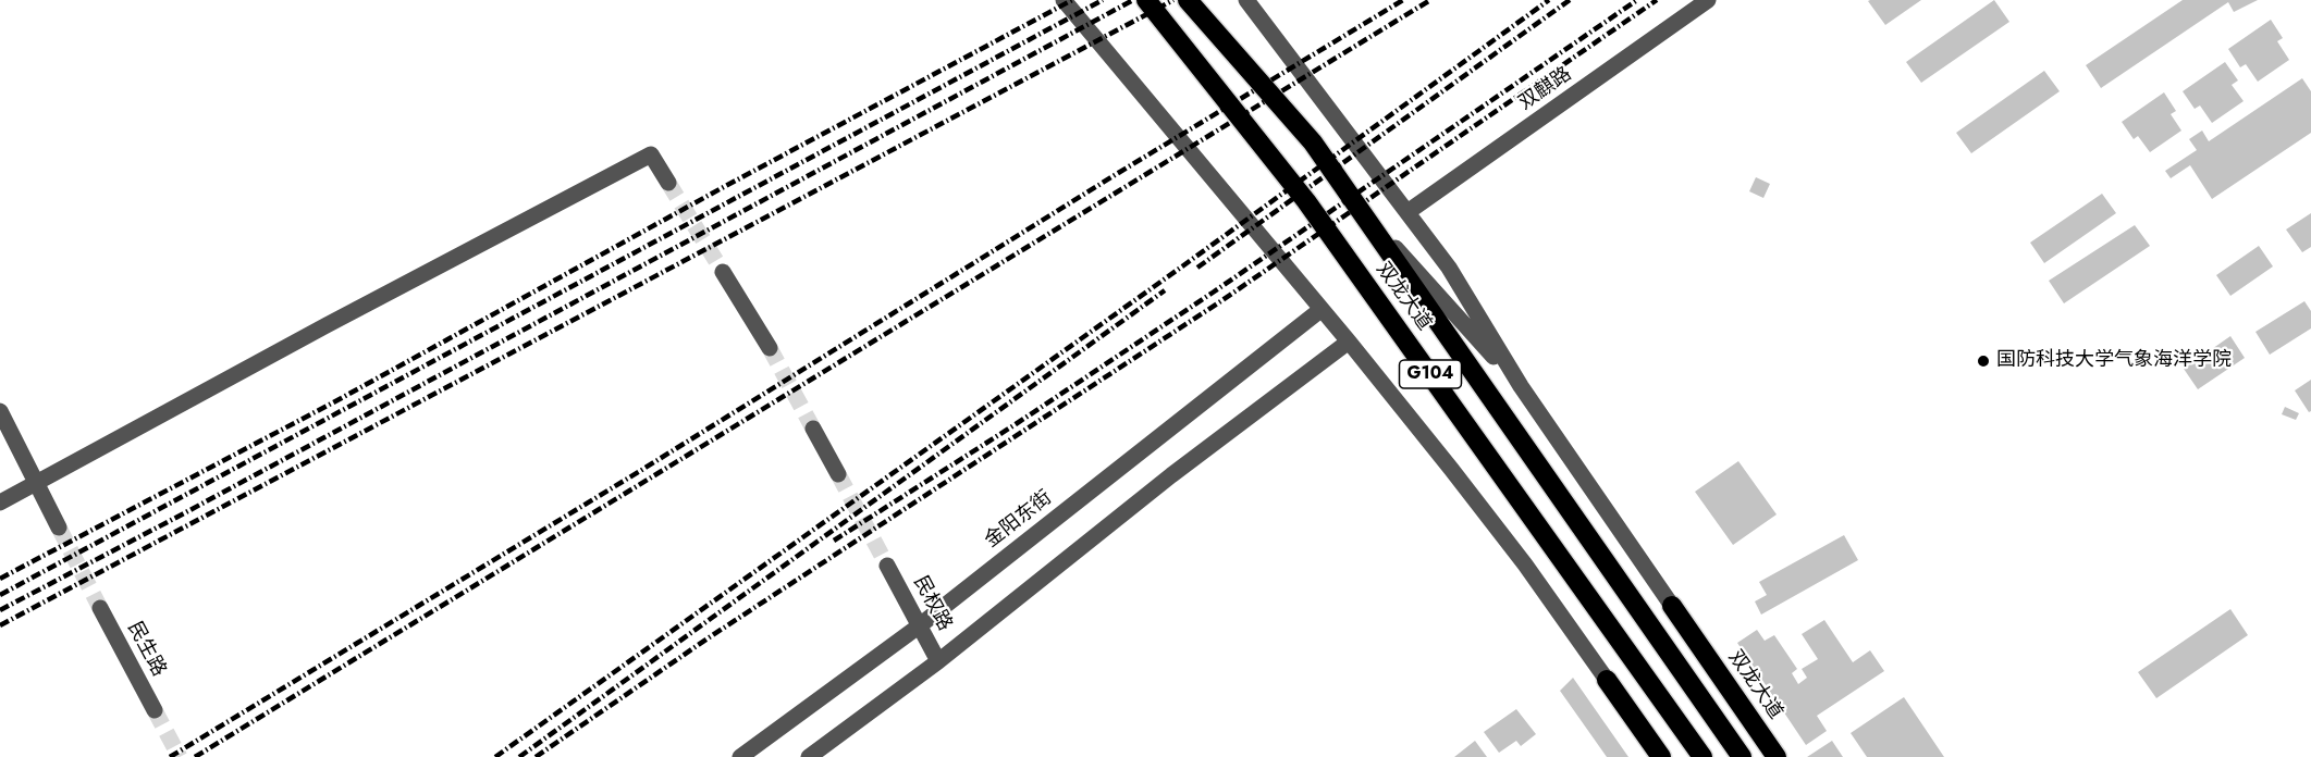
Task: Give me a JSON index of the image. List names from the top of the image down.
{
  "streets": {
    "highway": ["双龙大道", "G104"],
    "street": [
      "双麒路",
      "金阳东街",
      "民权路",
      "民生路"
    ]
  },
  "crossings": [
    ["金阳东街", "民权路"]
  ],
  "places": ["国防科技大学气象海洋学院"]
}
